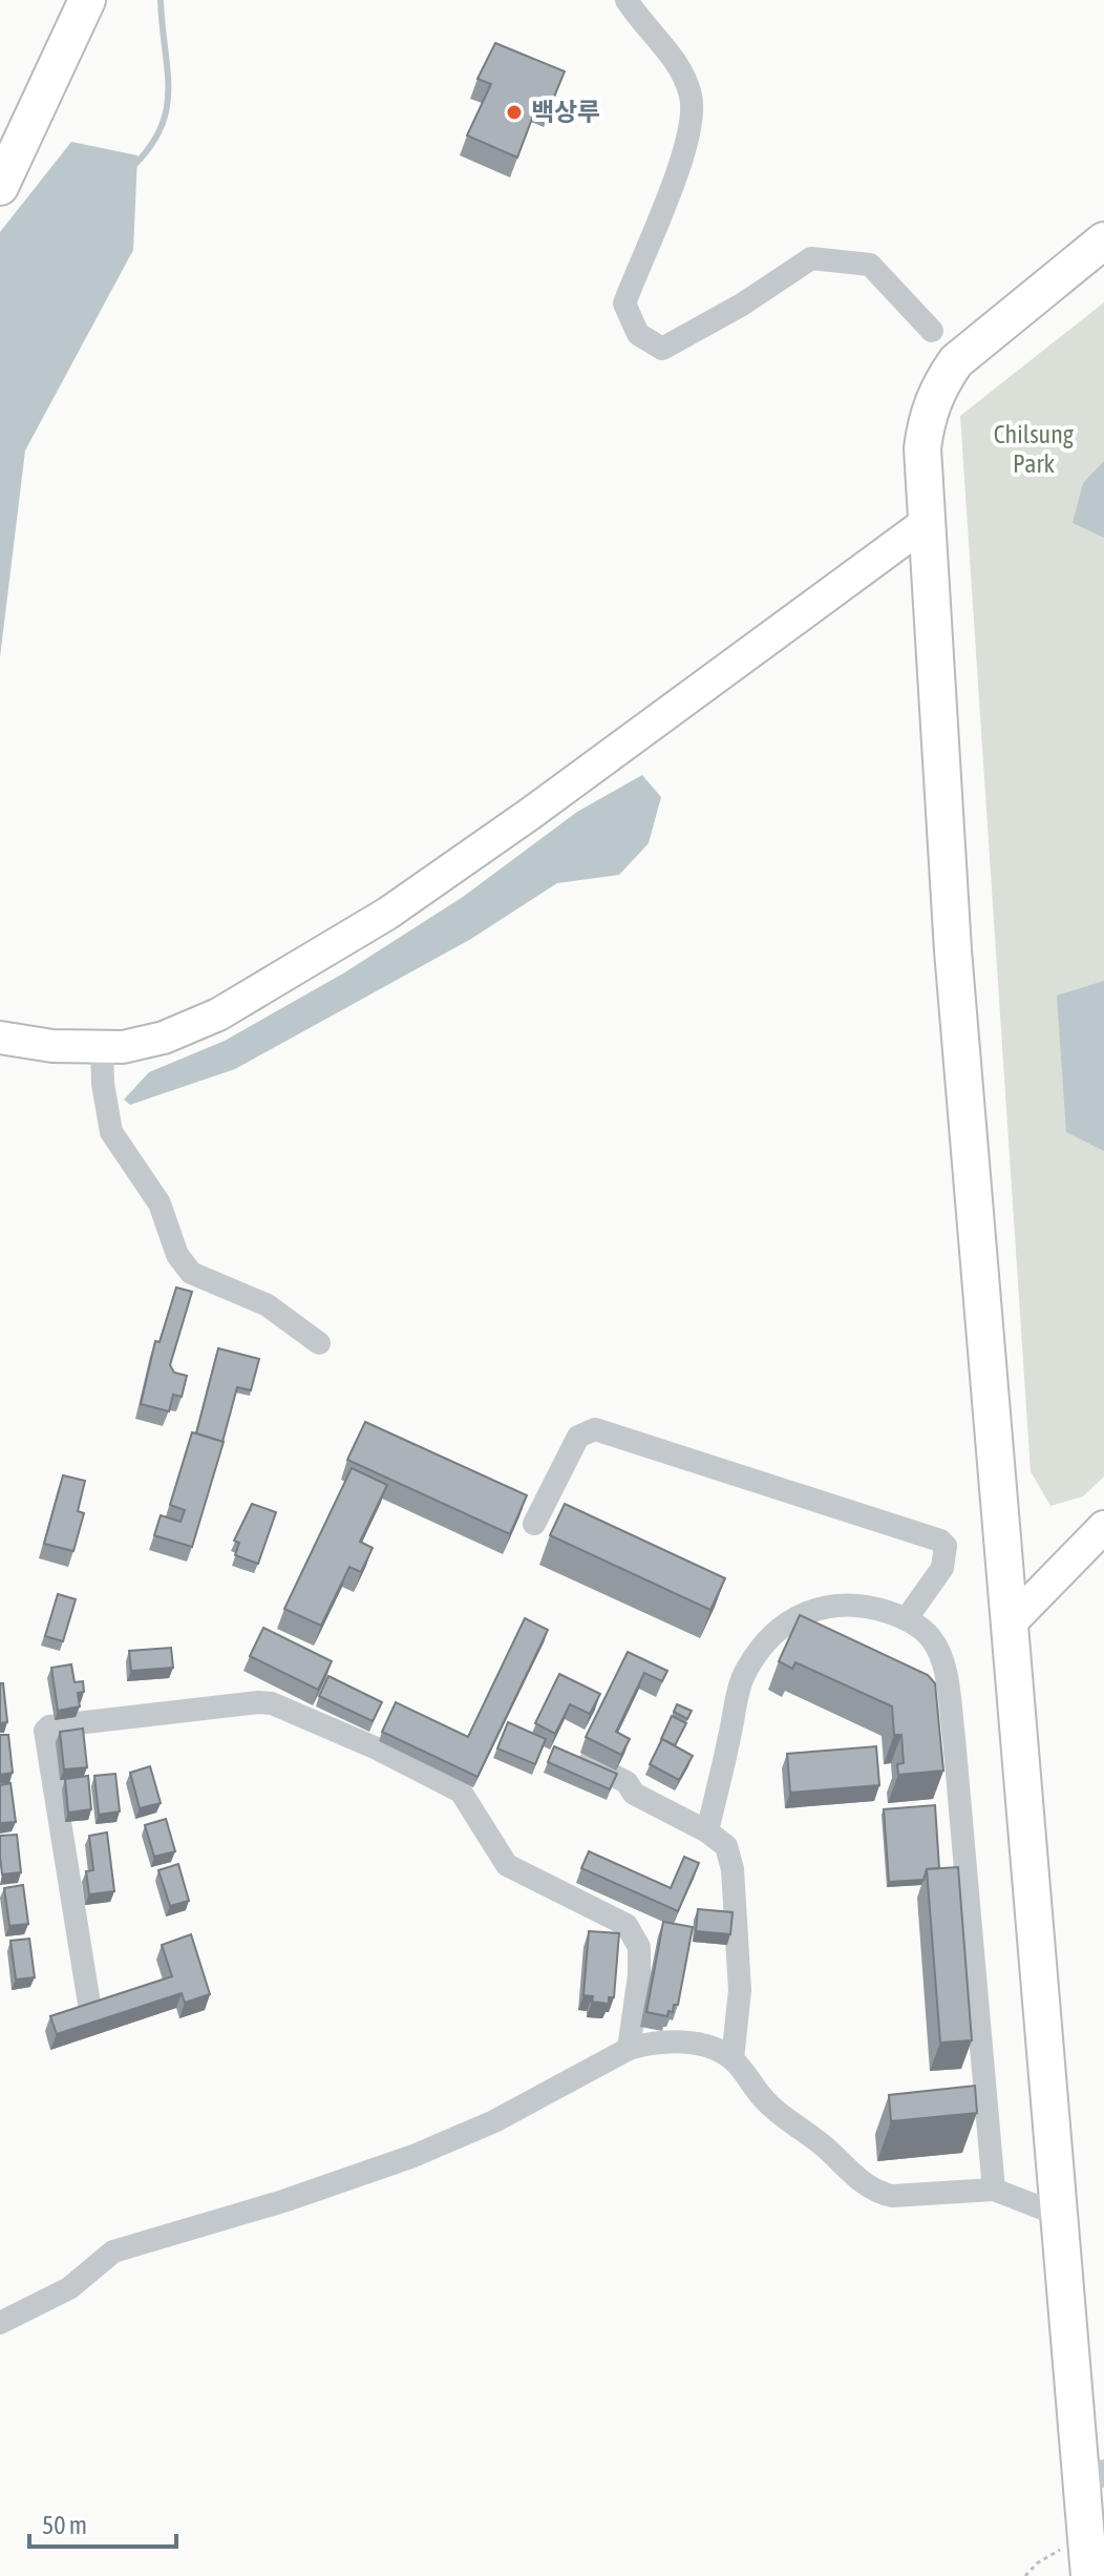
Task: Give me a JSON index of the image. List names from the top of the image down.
{
  "parks": ["Chilsung Park"],
  "places": ["백상루"],
  "scale_bar": "50 m"
}
